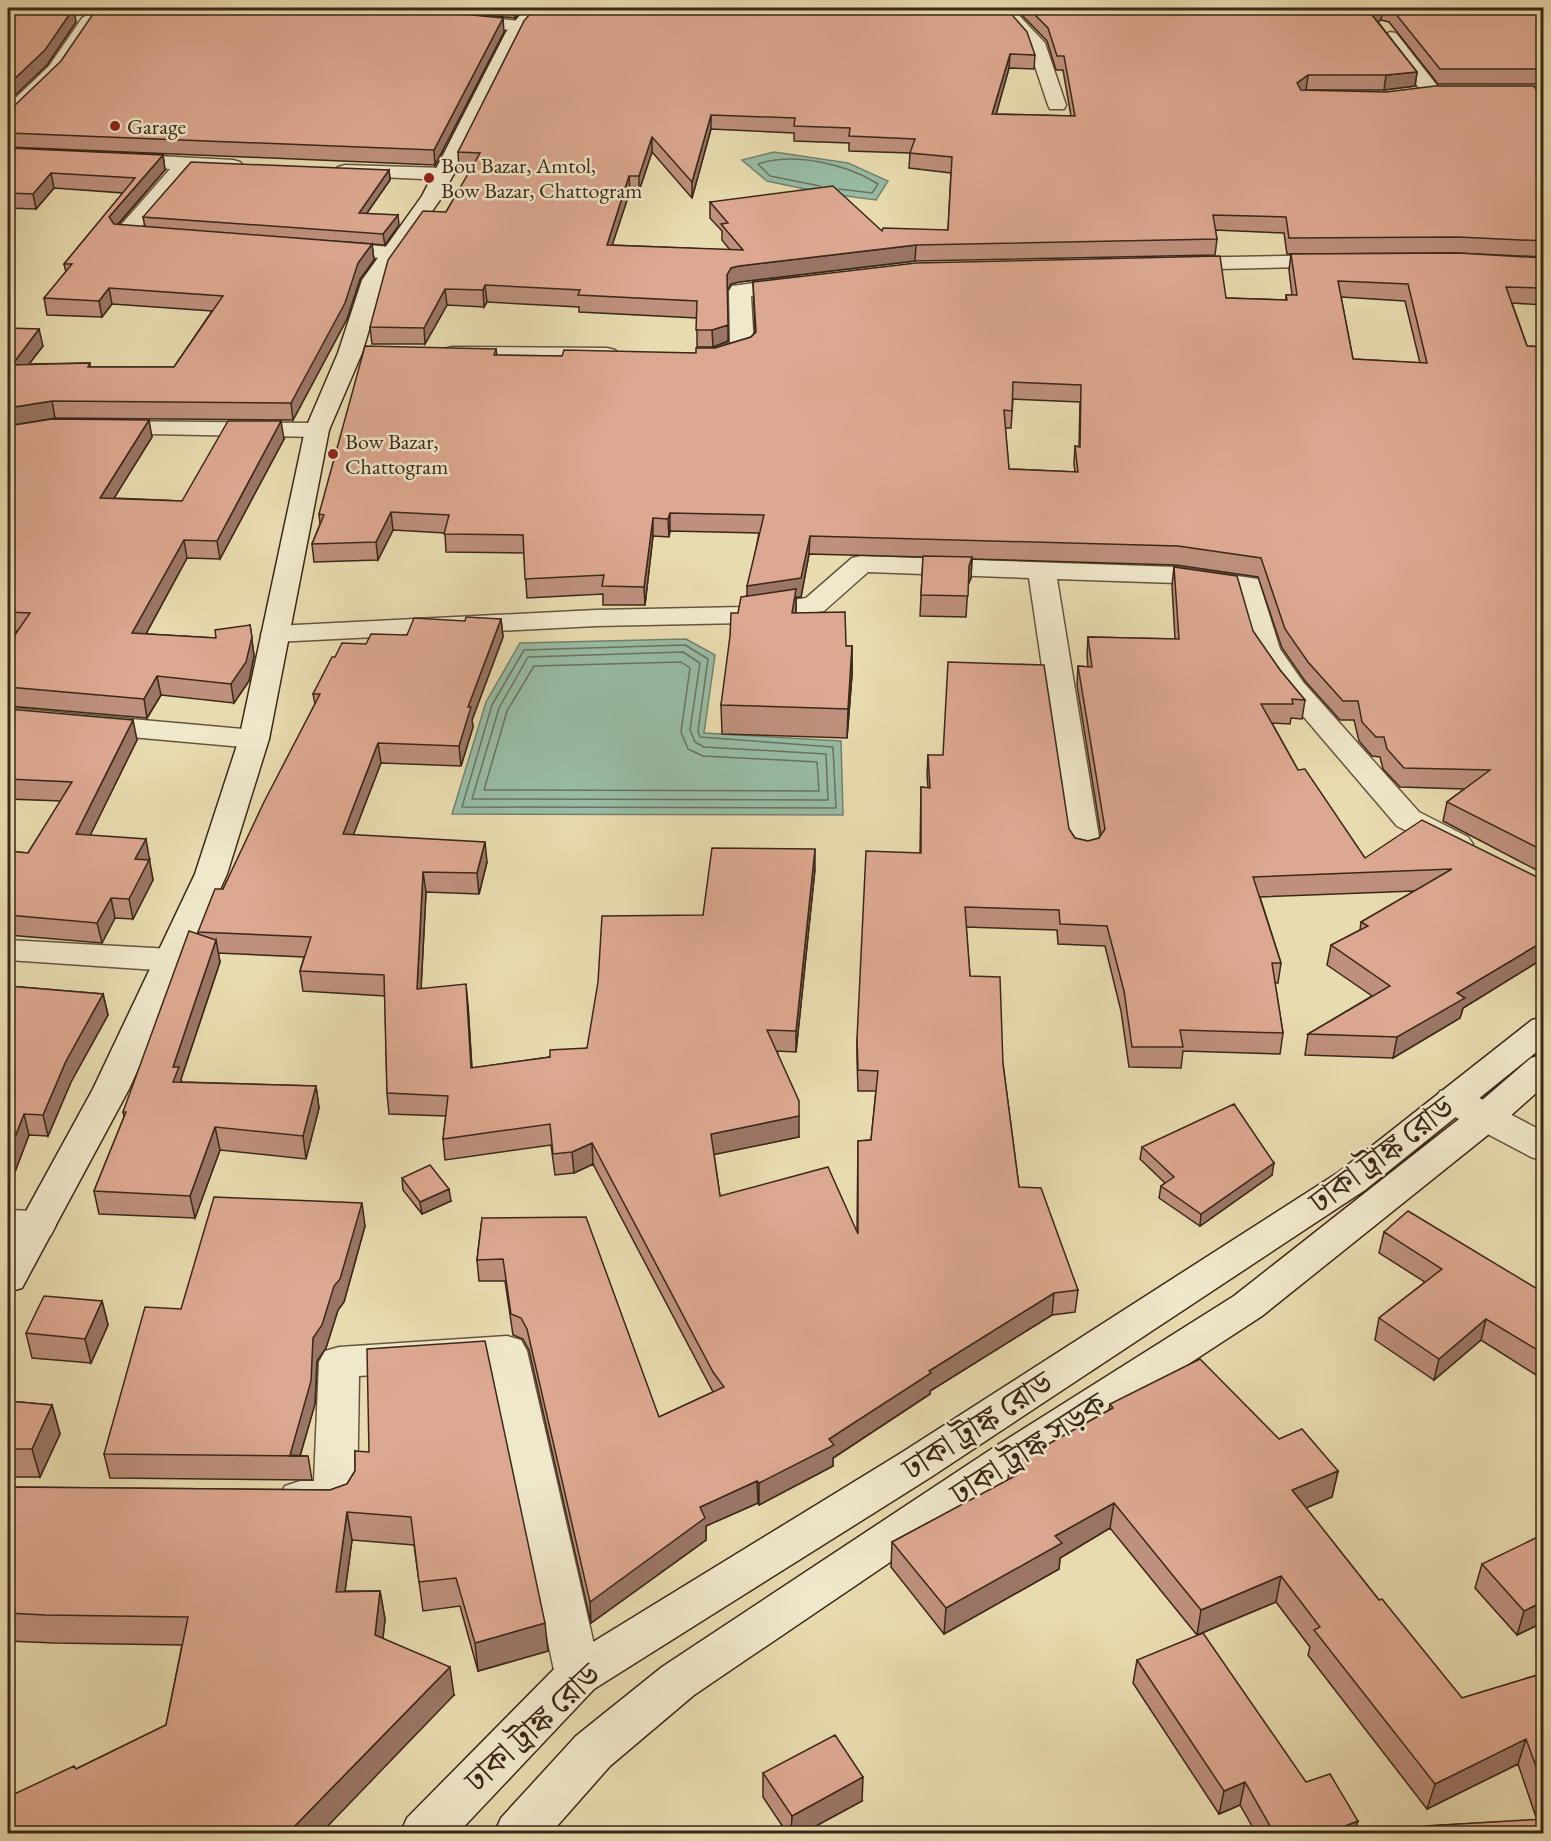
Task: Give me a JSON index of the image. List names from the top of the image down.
{
  "streets": {
    "street": ["ঢাকা ট্রাঙ্ক রোড", "ঢাকা ট্রাঙ্ক সড়ক"]
  },
  "crossings": [
    ["ঢাকা ট্রাঙ্ক রোড", "ঢাকা ট্রাঙ্ক সড়ক"]
  ],
  "places": ["Garage", "Bou Bazar, Amtol, Bow Bazar, Chattogram", "Bow Bazar, Chattogram"]
}
